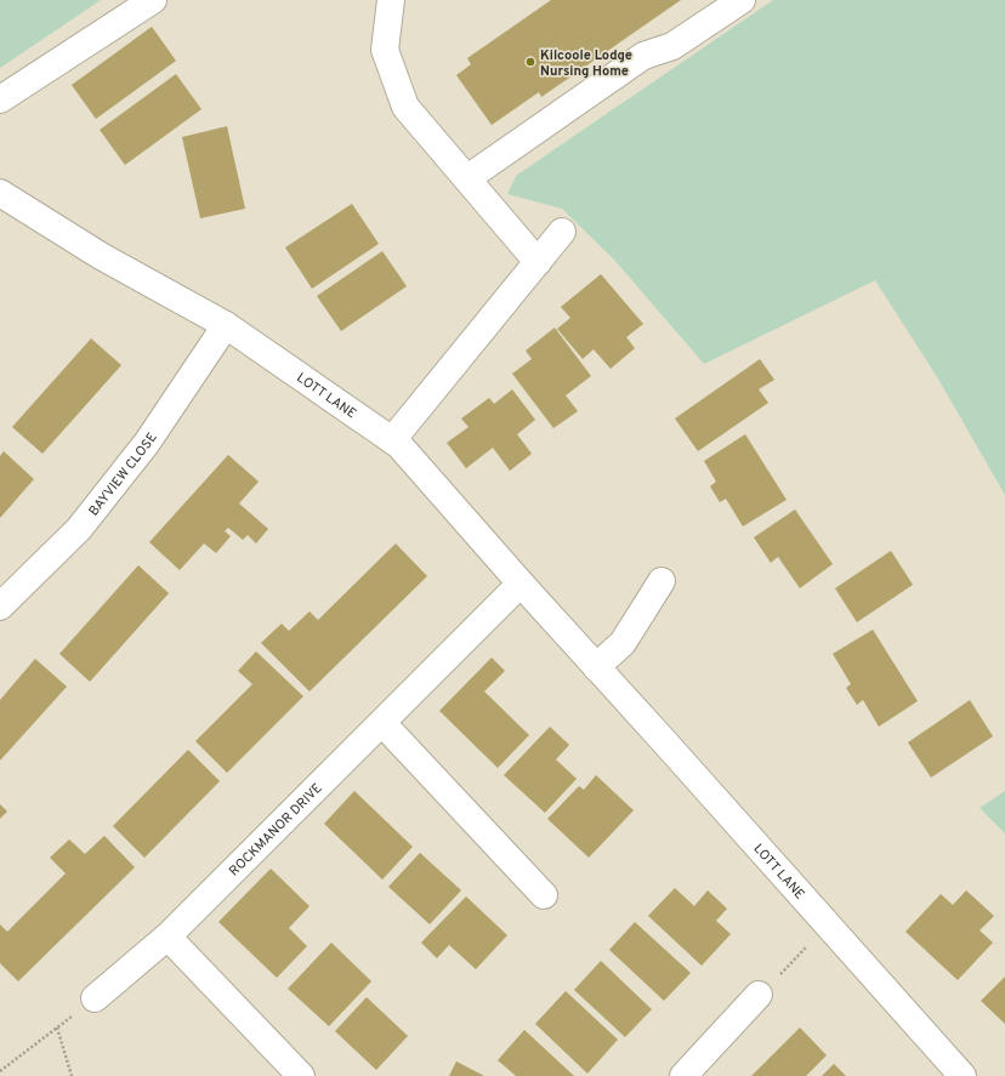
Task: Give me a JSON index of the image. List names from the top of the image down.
{
  "streets": {
    "street": ["LOTT LANE", "BAYVIEW CLOSE", "ROCKMANOR DRIVE"]
  },
  "crossings": [
    ["LOTT LANE", "BAYVIEW CLOSE"],
    ["LOTT LANE", "ROCKMANOR DRIVE"]
  ],
  "places": ["Kilcoole Lodge Nursing Home"]
}
